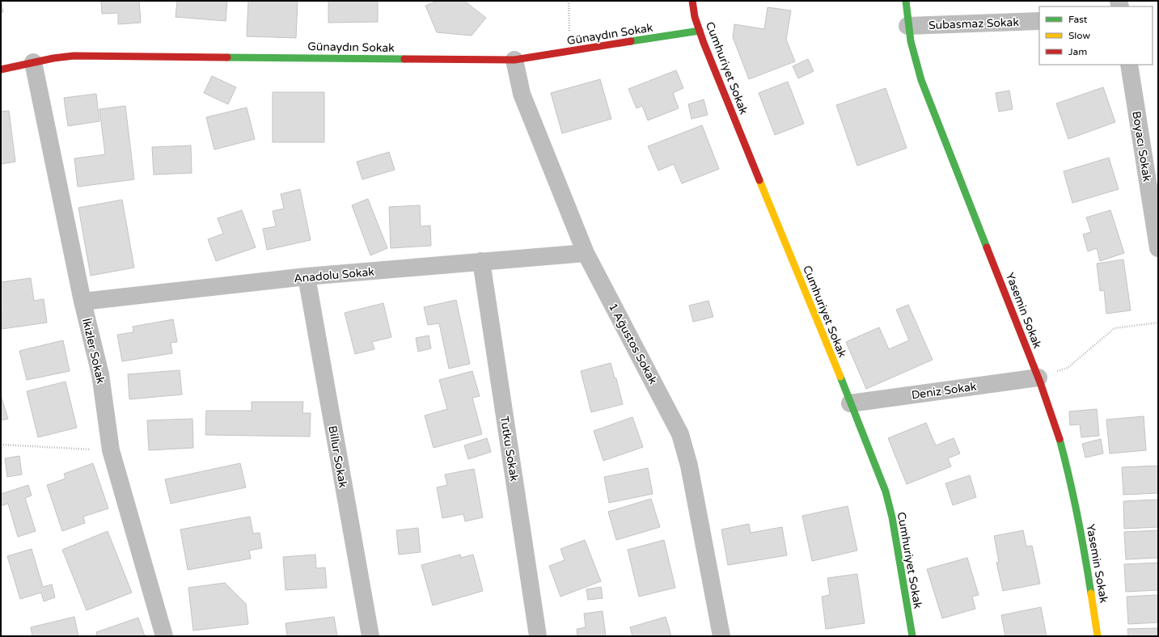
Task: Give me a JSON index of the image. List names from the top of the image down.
{
  "streets": {
    "street": [
      "Subasmaz Sokak",
      "Günaydın Sokak",
      "Cumhuriyet Sokak",
      "Boyacı Sokak",
      "Anadolu Sokak",
      "Yasemin Sokak",
      "1 Ağustos Sokak",
      "İkizler Sokak",
      "Deniz Sokak",
      "Tutku Sokak",
      "Billur Sokak"
    ]
  },
  "crossings": [
    ["Subasmaz Sokak", "Yasemin Sokak"],
    ["Günaydın Sokak", "Cumhuriyet Sokak"],
    ["Günaydın Sokak", "1 Ağustos Sokak"],
    ["Günaydın Sokak", "İkizler Sokak"],
    ["Cumhuriyet Sokak", "Deniz Sokak"],
    ["Anadolu Sokak", "1 Ağustos Sokak"],
    ["Anadolu Sokak", "İkizler Sokak"],
    ["Anadolu Sokak", "Tutku Sokak"],
    ["Anadolu Sokak", "Billur Sokak"],
    ["Yasemin Sokak", "Deniz Sokak"]
  ],
  "legend": ["Fast", "Slow", "Jam"]
}
